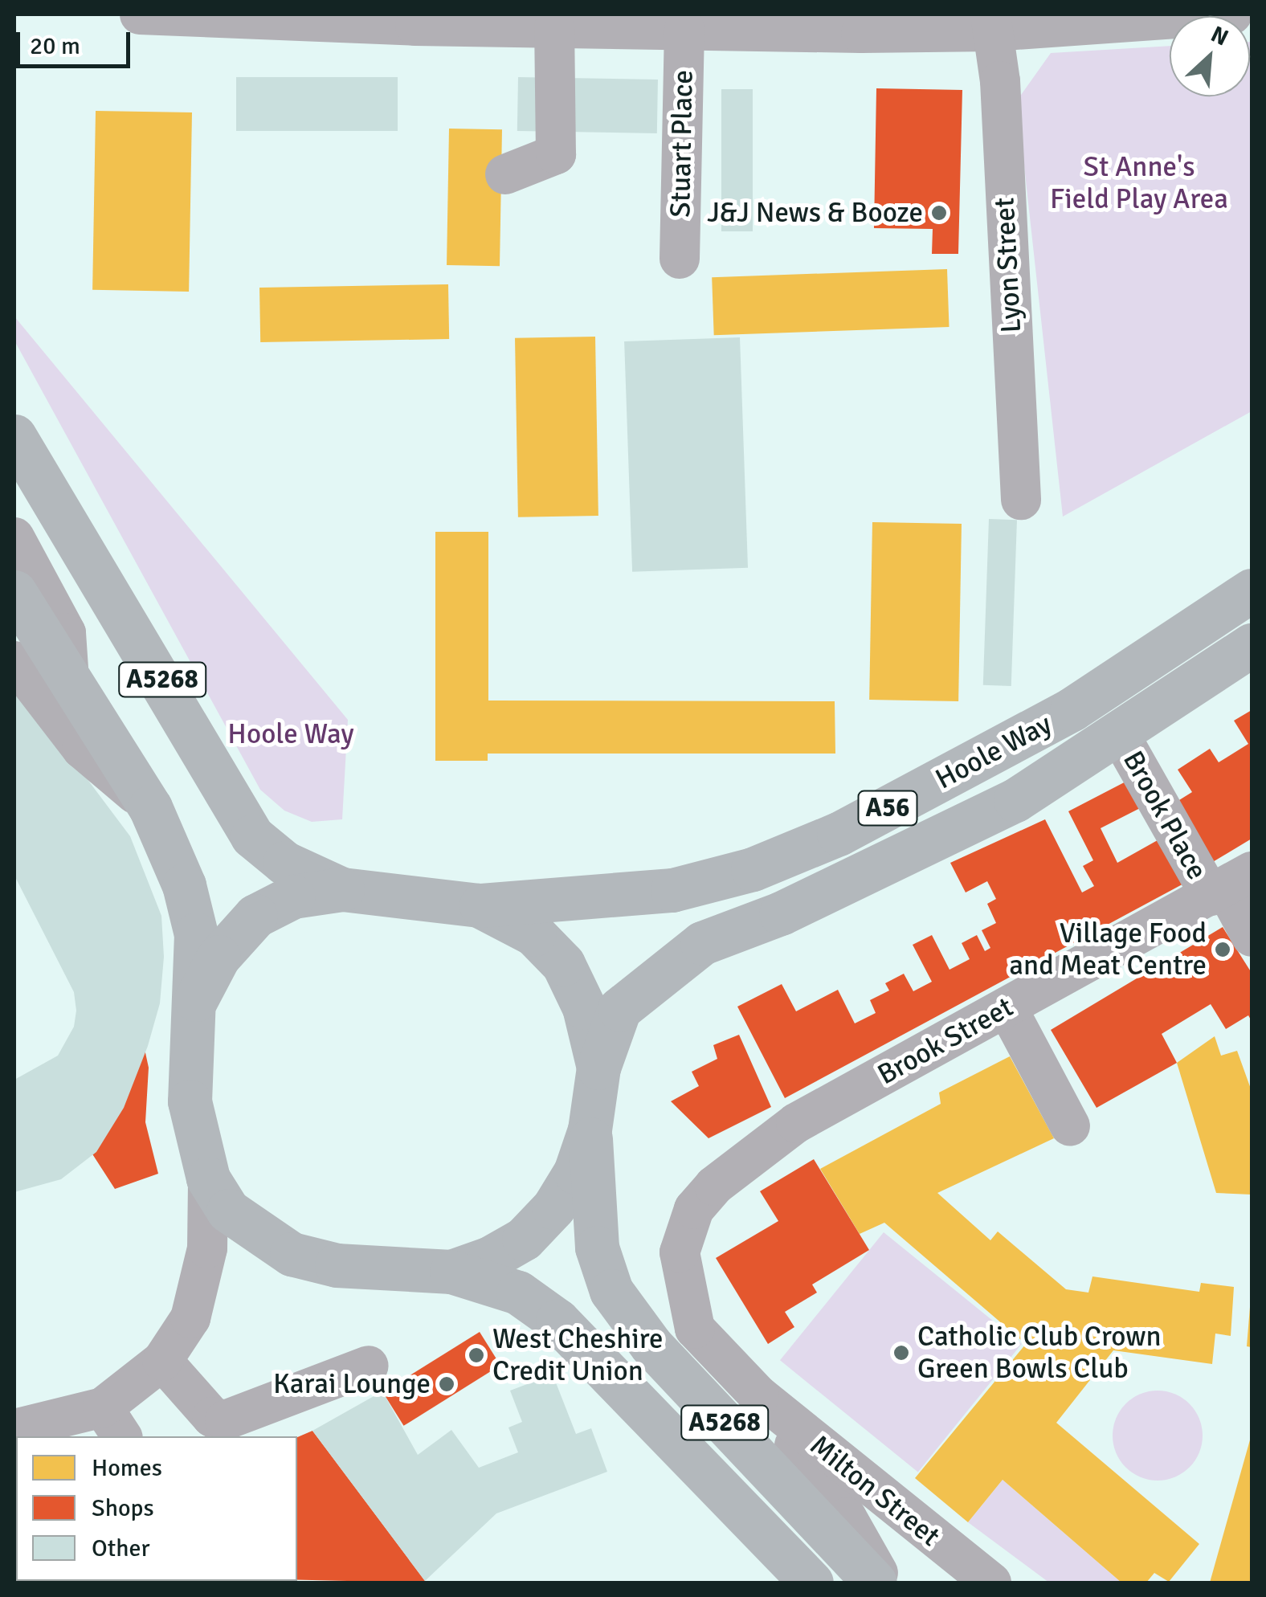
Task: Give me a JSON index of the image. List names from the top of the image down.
{
  "streets": {
    "highway": ["A5268", "Hoole Way", "A56"],
    "street": [
      "Stuart Place",
      "Lyon Street",
      "Brook Place",
      "Brook Street",
      "Milton Street"
    ]
  },
  "crossings": [
    ["A5268", "Hoole Way"],
    ["Hoole Way", "Brook Place"],
    ["Brook Place", "Brook Street"],
    ["Brook Street", "Milton Street"]
  ],
  "parks": ["St Anne's Field Play Area", "Hoole Way"],
  "places": [
    "J&J News & Booze",
    "Village Food and Meat Centre",
    "Catholic Club Crown Green Bowls Club",
    "West Cheshire Credit Union",
    "Karai Lounge"
  ],
  "legend": ["Homes", "Shops", "Other"],
  "scale_bar": "20 m",
  "north": "top right"
}
